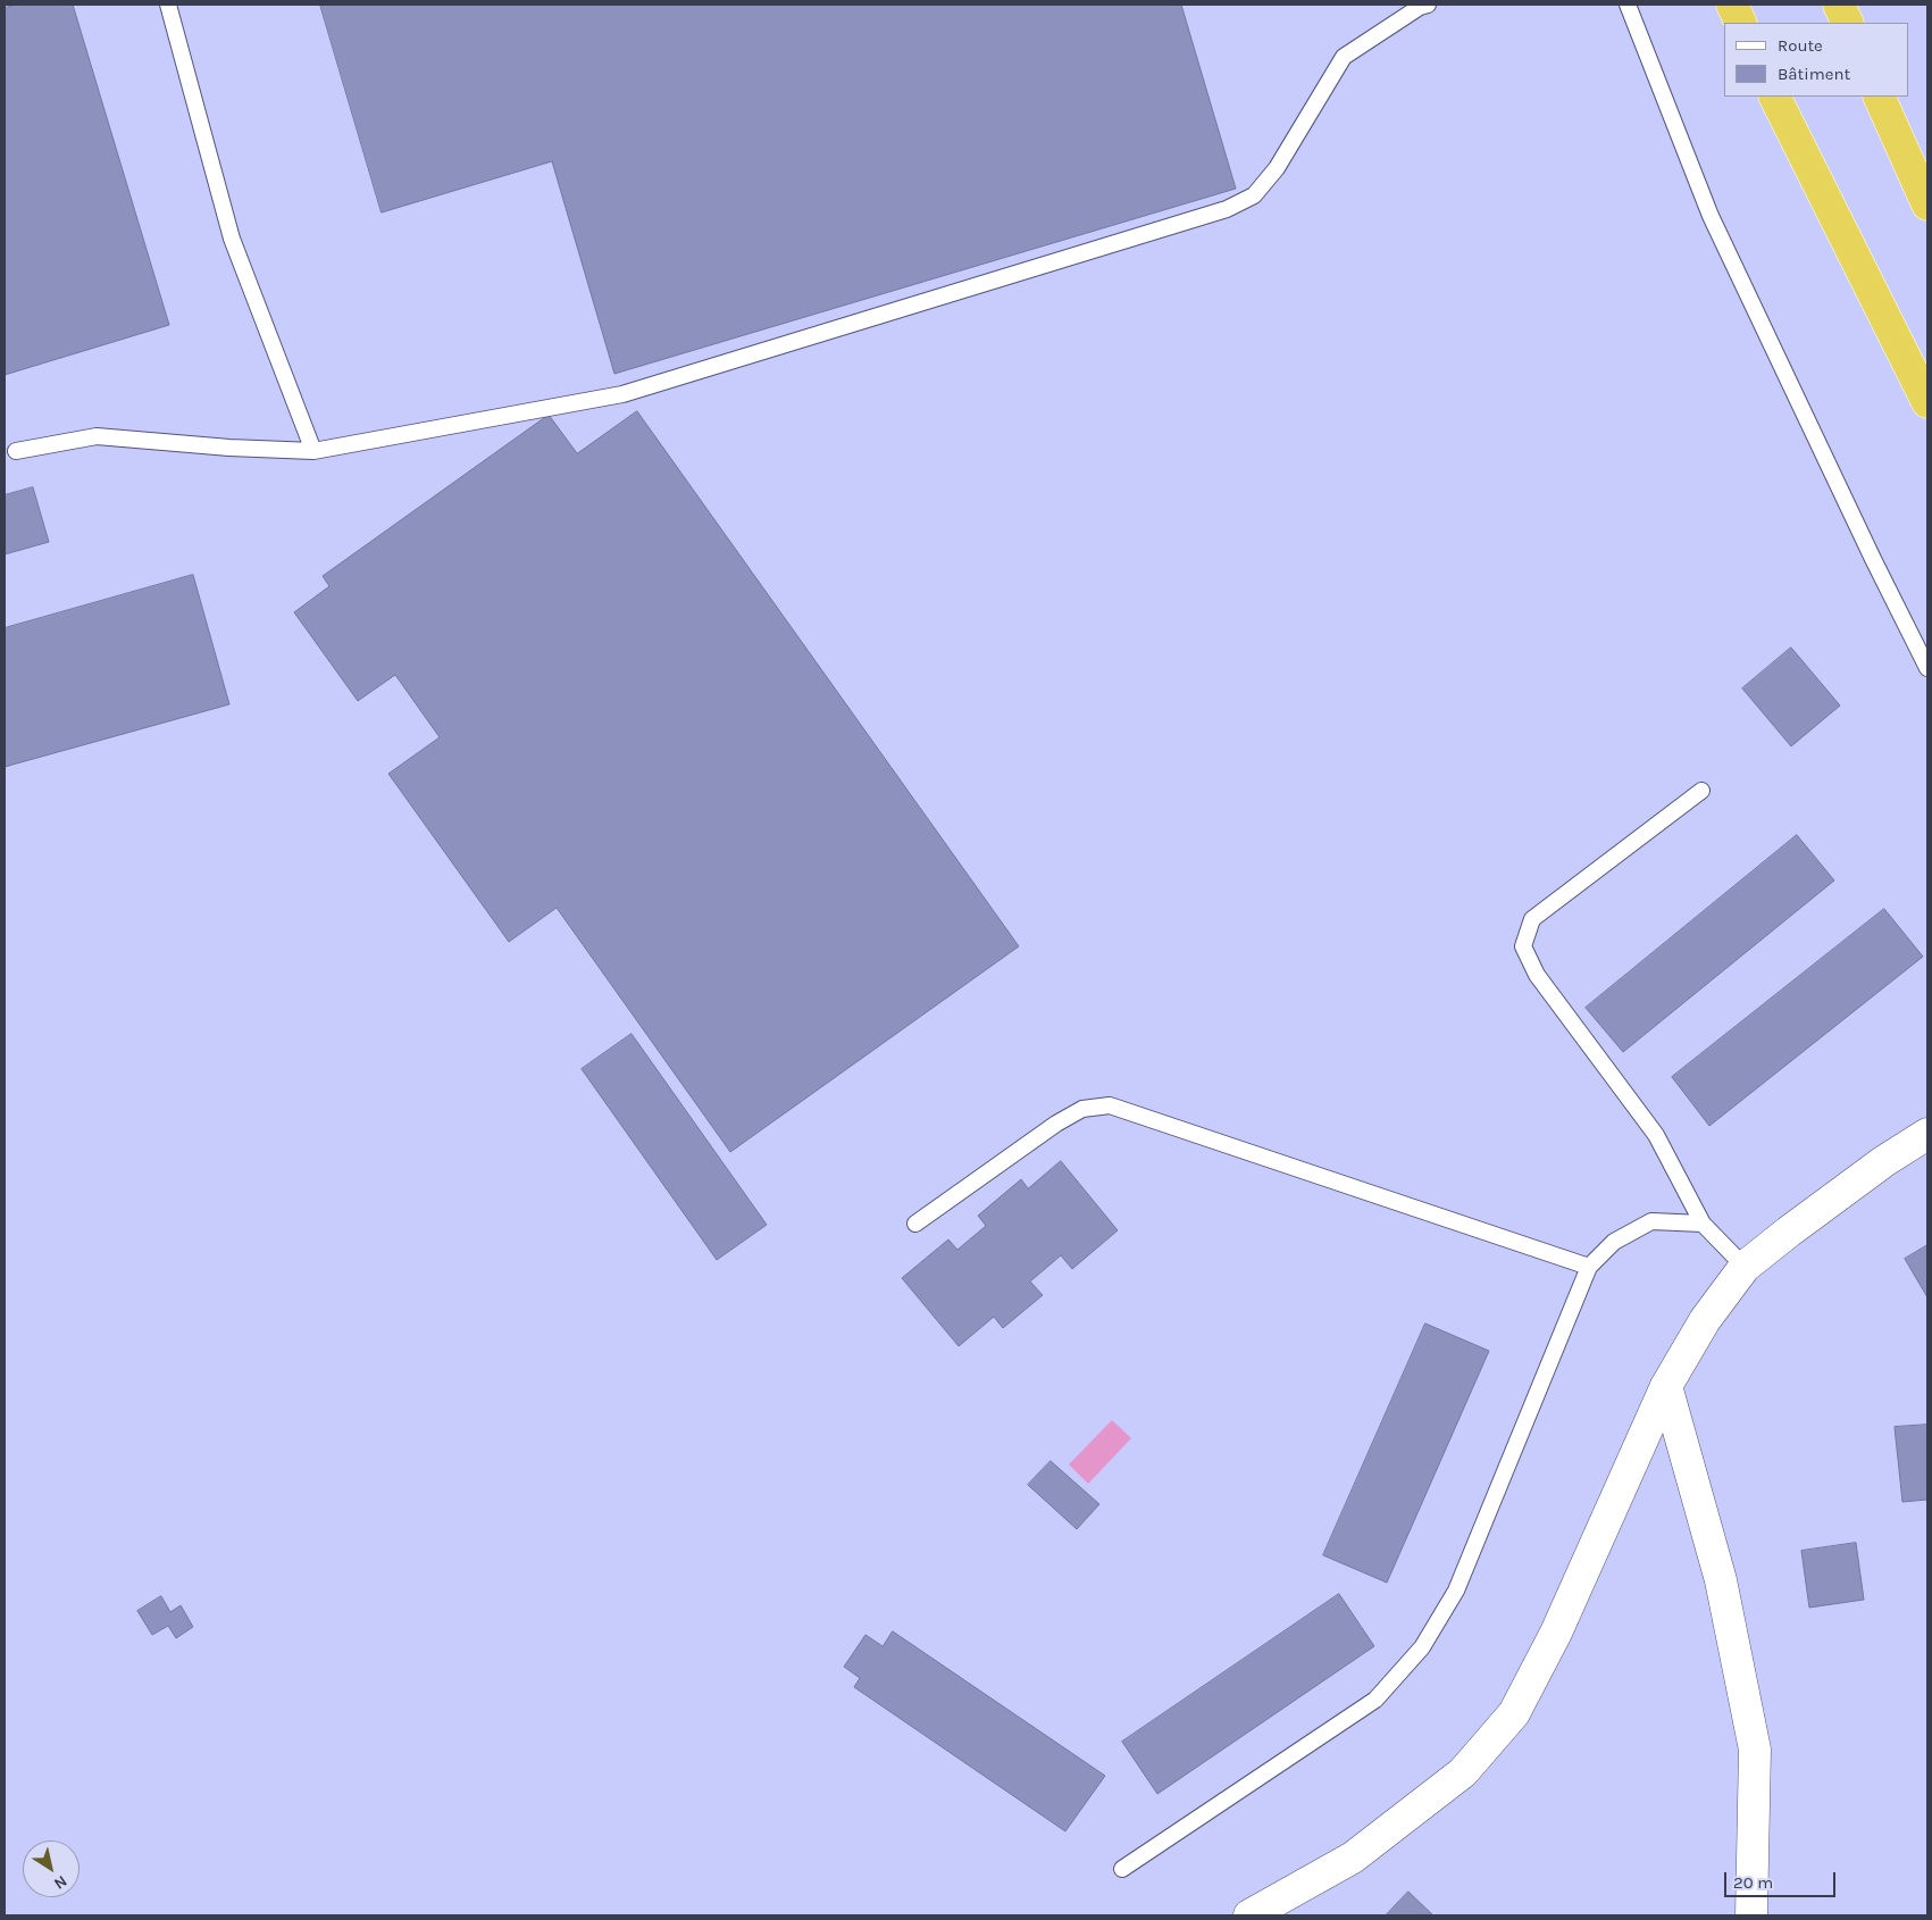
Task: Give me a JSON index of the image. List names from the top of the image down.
{
  "legend": ["Route", "Bâtiment"],
  "scale_bar": "20 m",
  "north": "bottom right"
}
